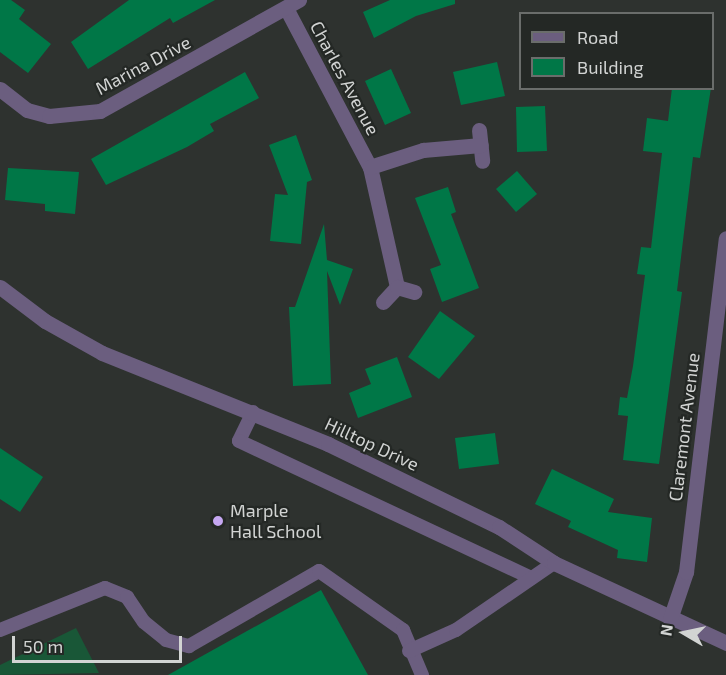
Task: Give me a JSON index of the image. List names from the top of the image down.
{
  "streets": {
    "street": [
      "Marina Drive",
      "Charles Avenue",
      "Claremont Avenue",
      "Hilltop Drive"
    ]
  },
  "crossings": [
    ["Marina Drive", "Charles Avenue"],
    ["Claremont Avenue", "Hilltop Drive"]
  ],
  "places": ["Marple Hall School"],
  "legend": ["Road", "Building"],
  "scale_bar": "50 m",
  "north": "left"
}
